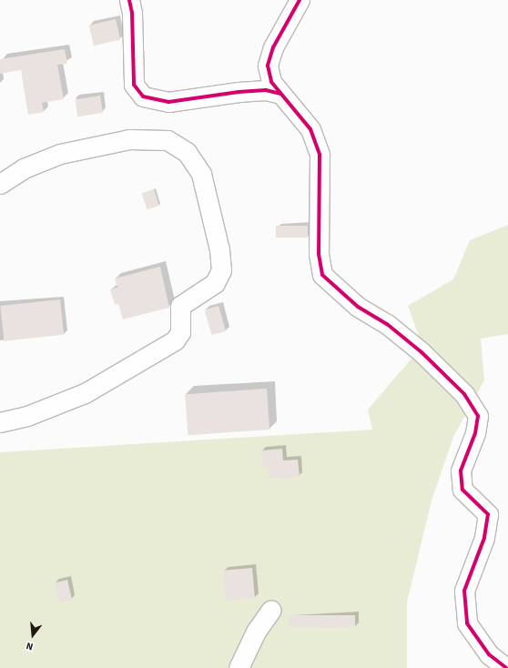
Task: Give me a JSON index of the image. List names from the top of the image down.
{
  "north": "bottom"
}
